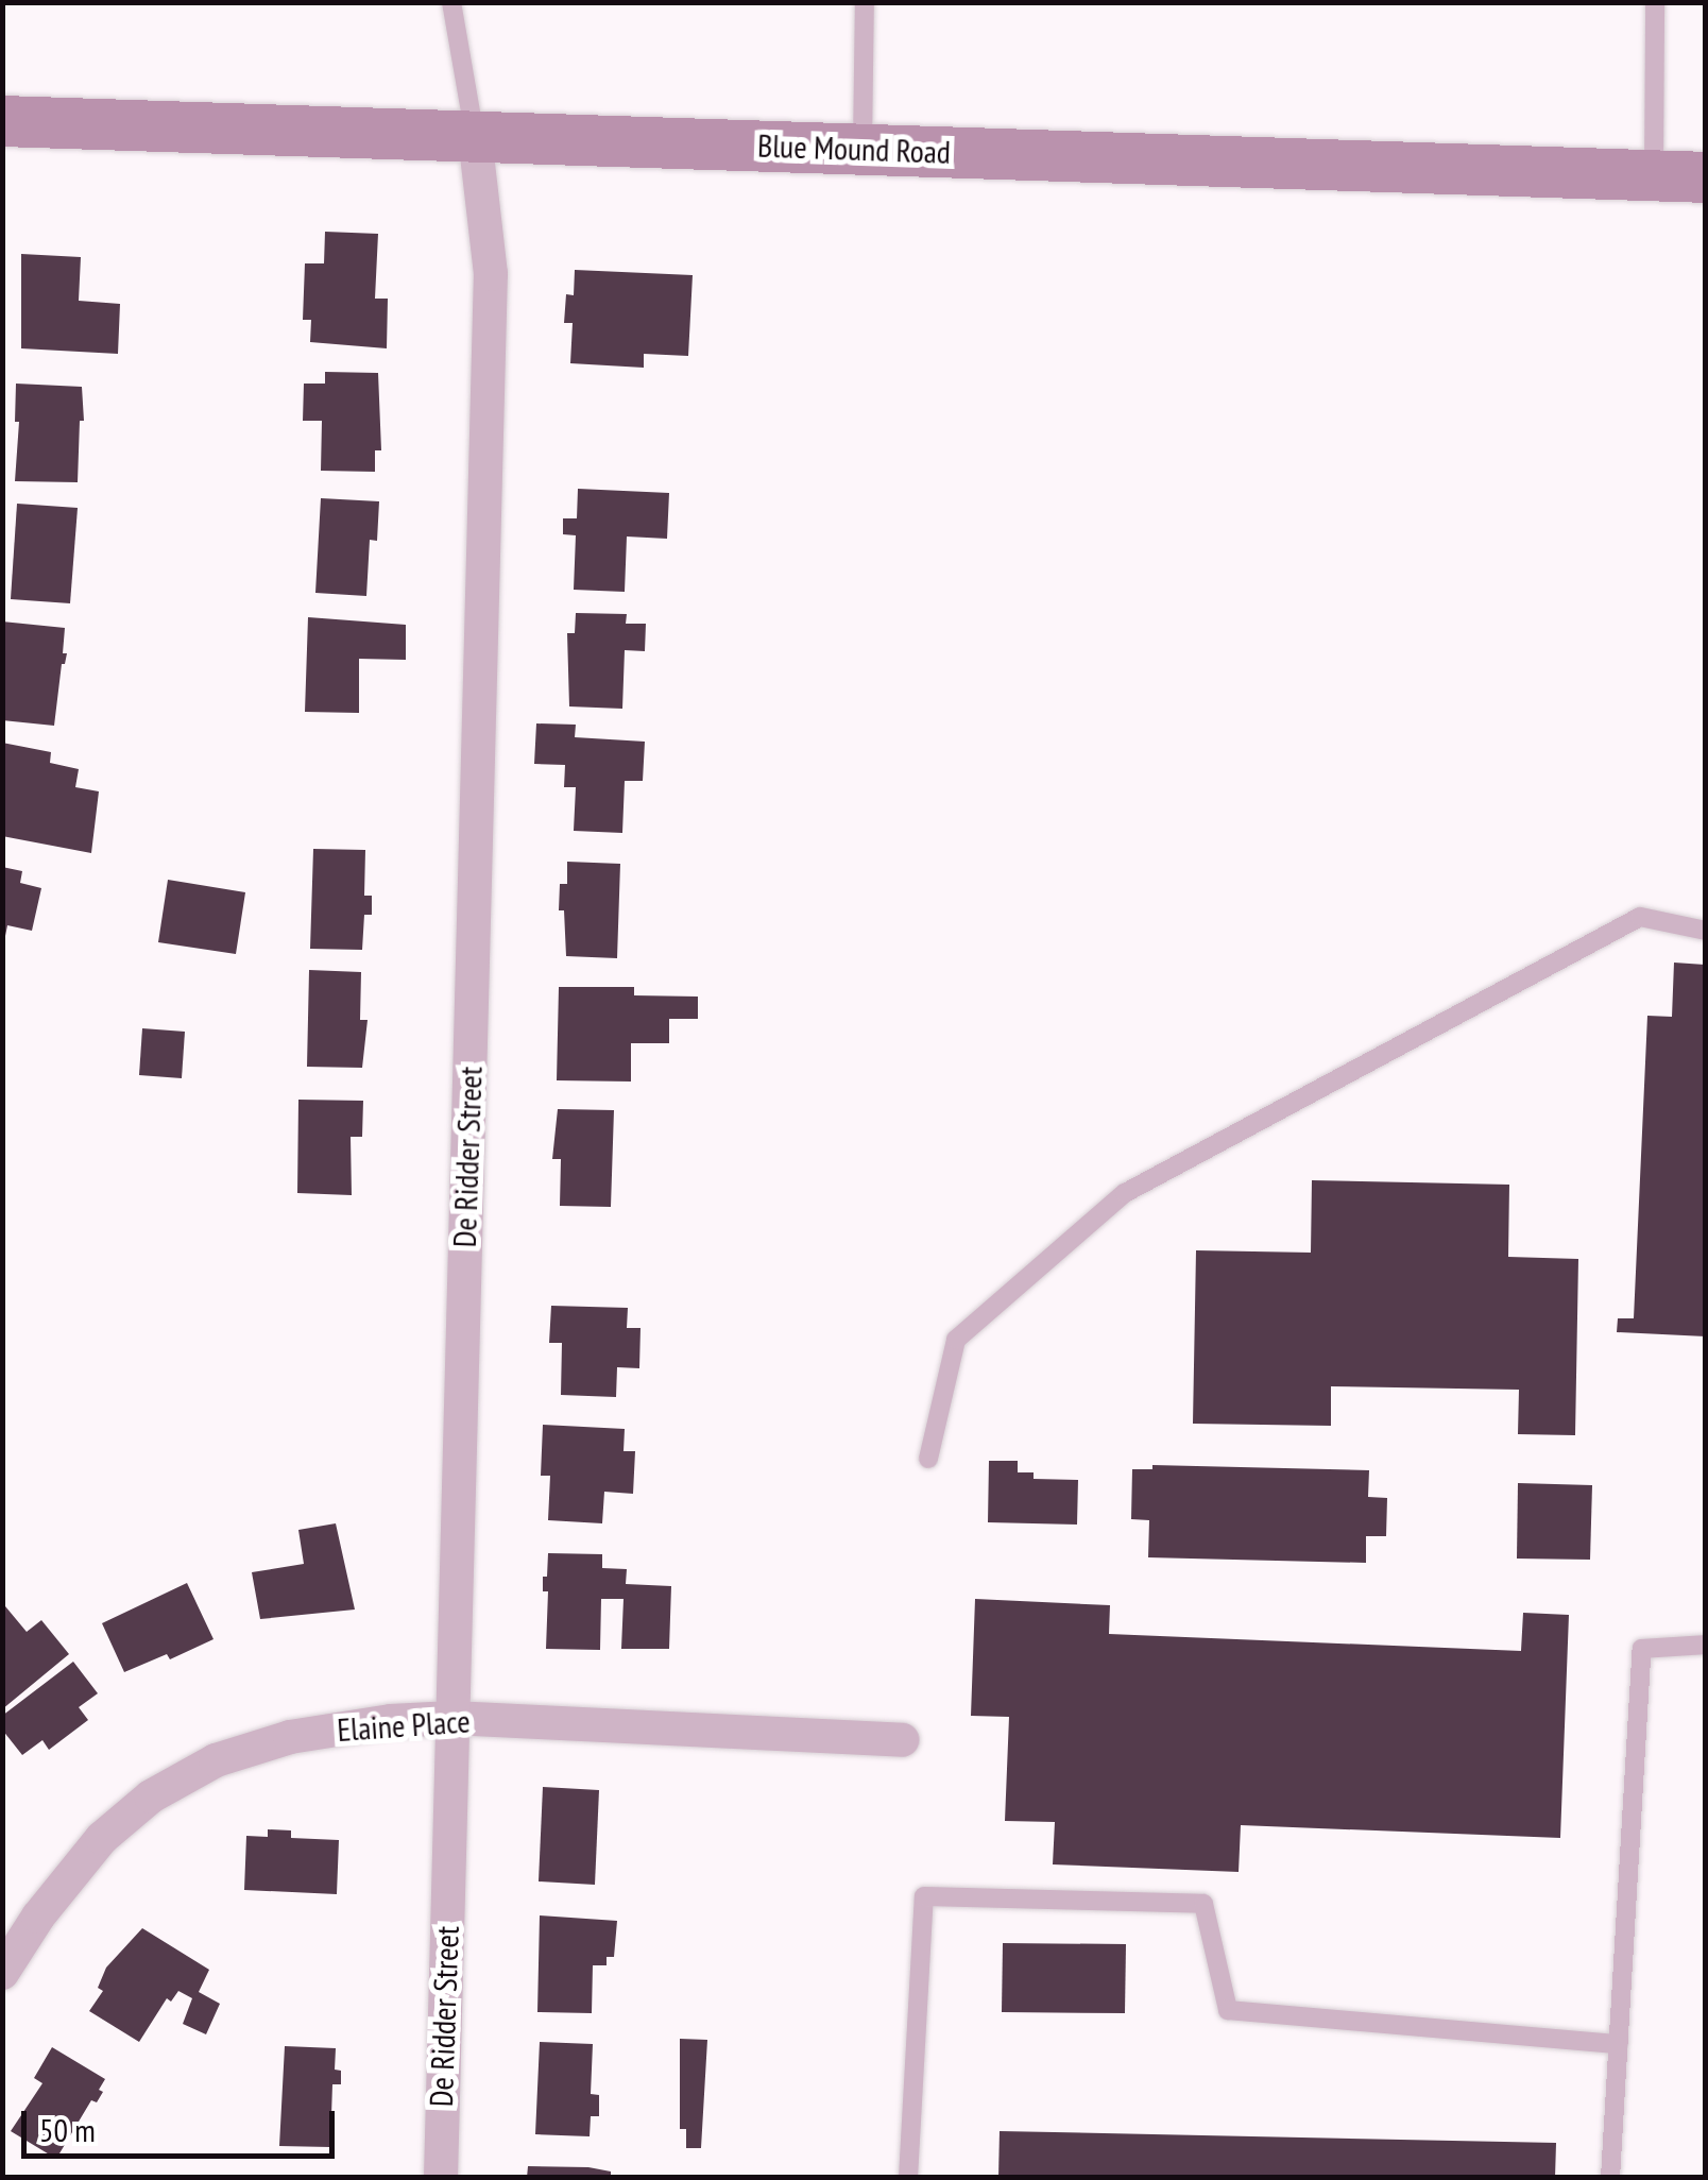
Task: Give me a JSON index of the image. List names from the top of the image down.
{
  "streets": {
    "main road": ["Blue Mound Road"],
    "street": ["De Ridder Street", "Elaine Place"]
  },
  "crossings": [
    ["Blue Mound Road", "De Ridder Street"],
    ["De Ridder Street", "Elaine Place"]
  ],
  "scale_bar": "50 m"
}
